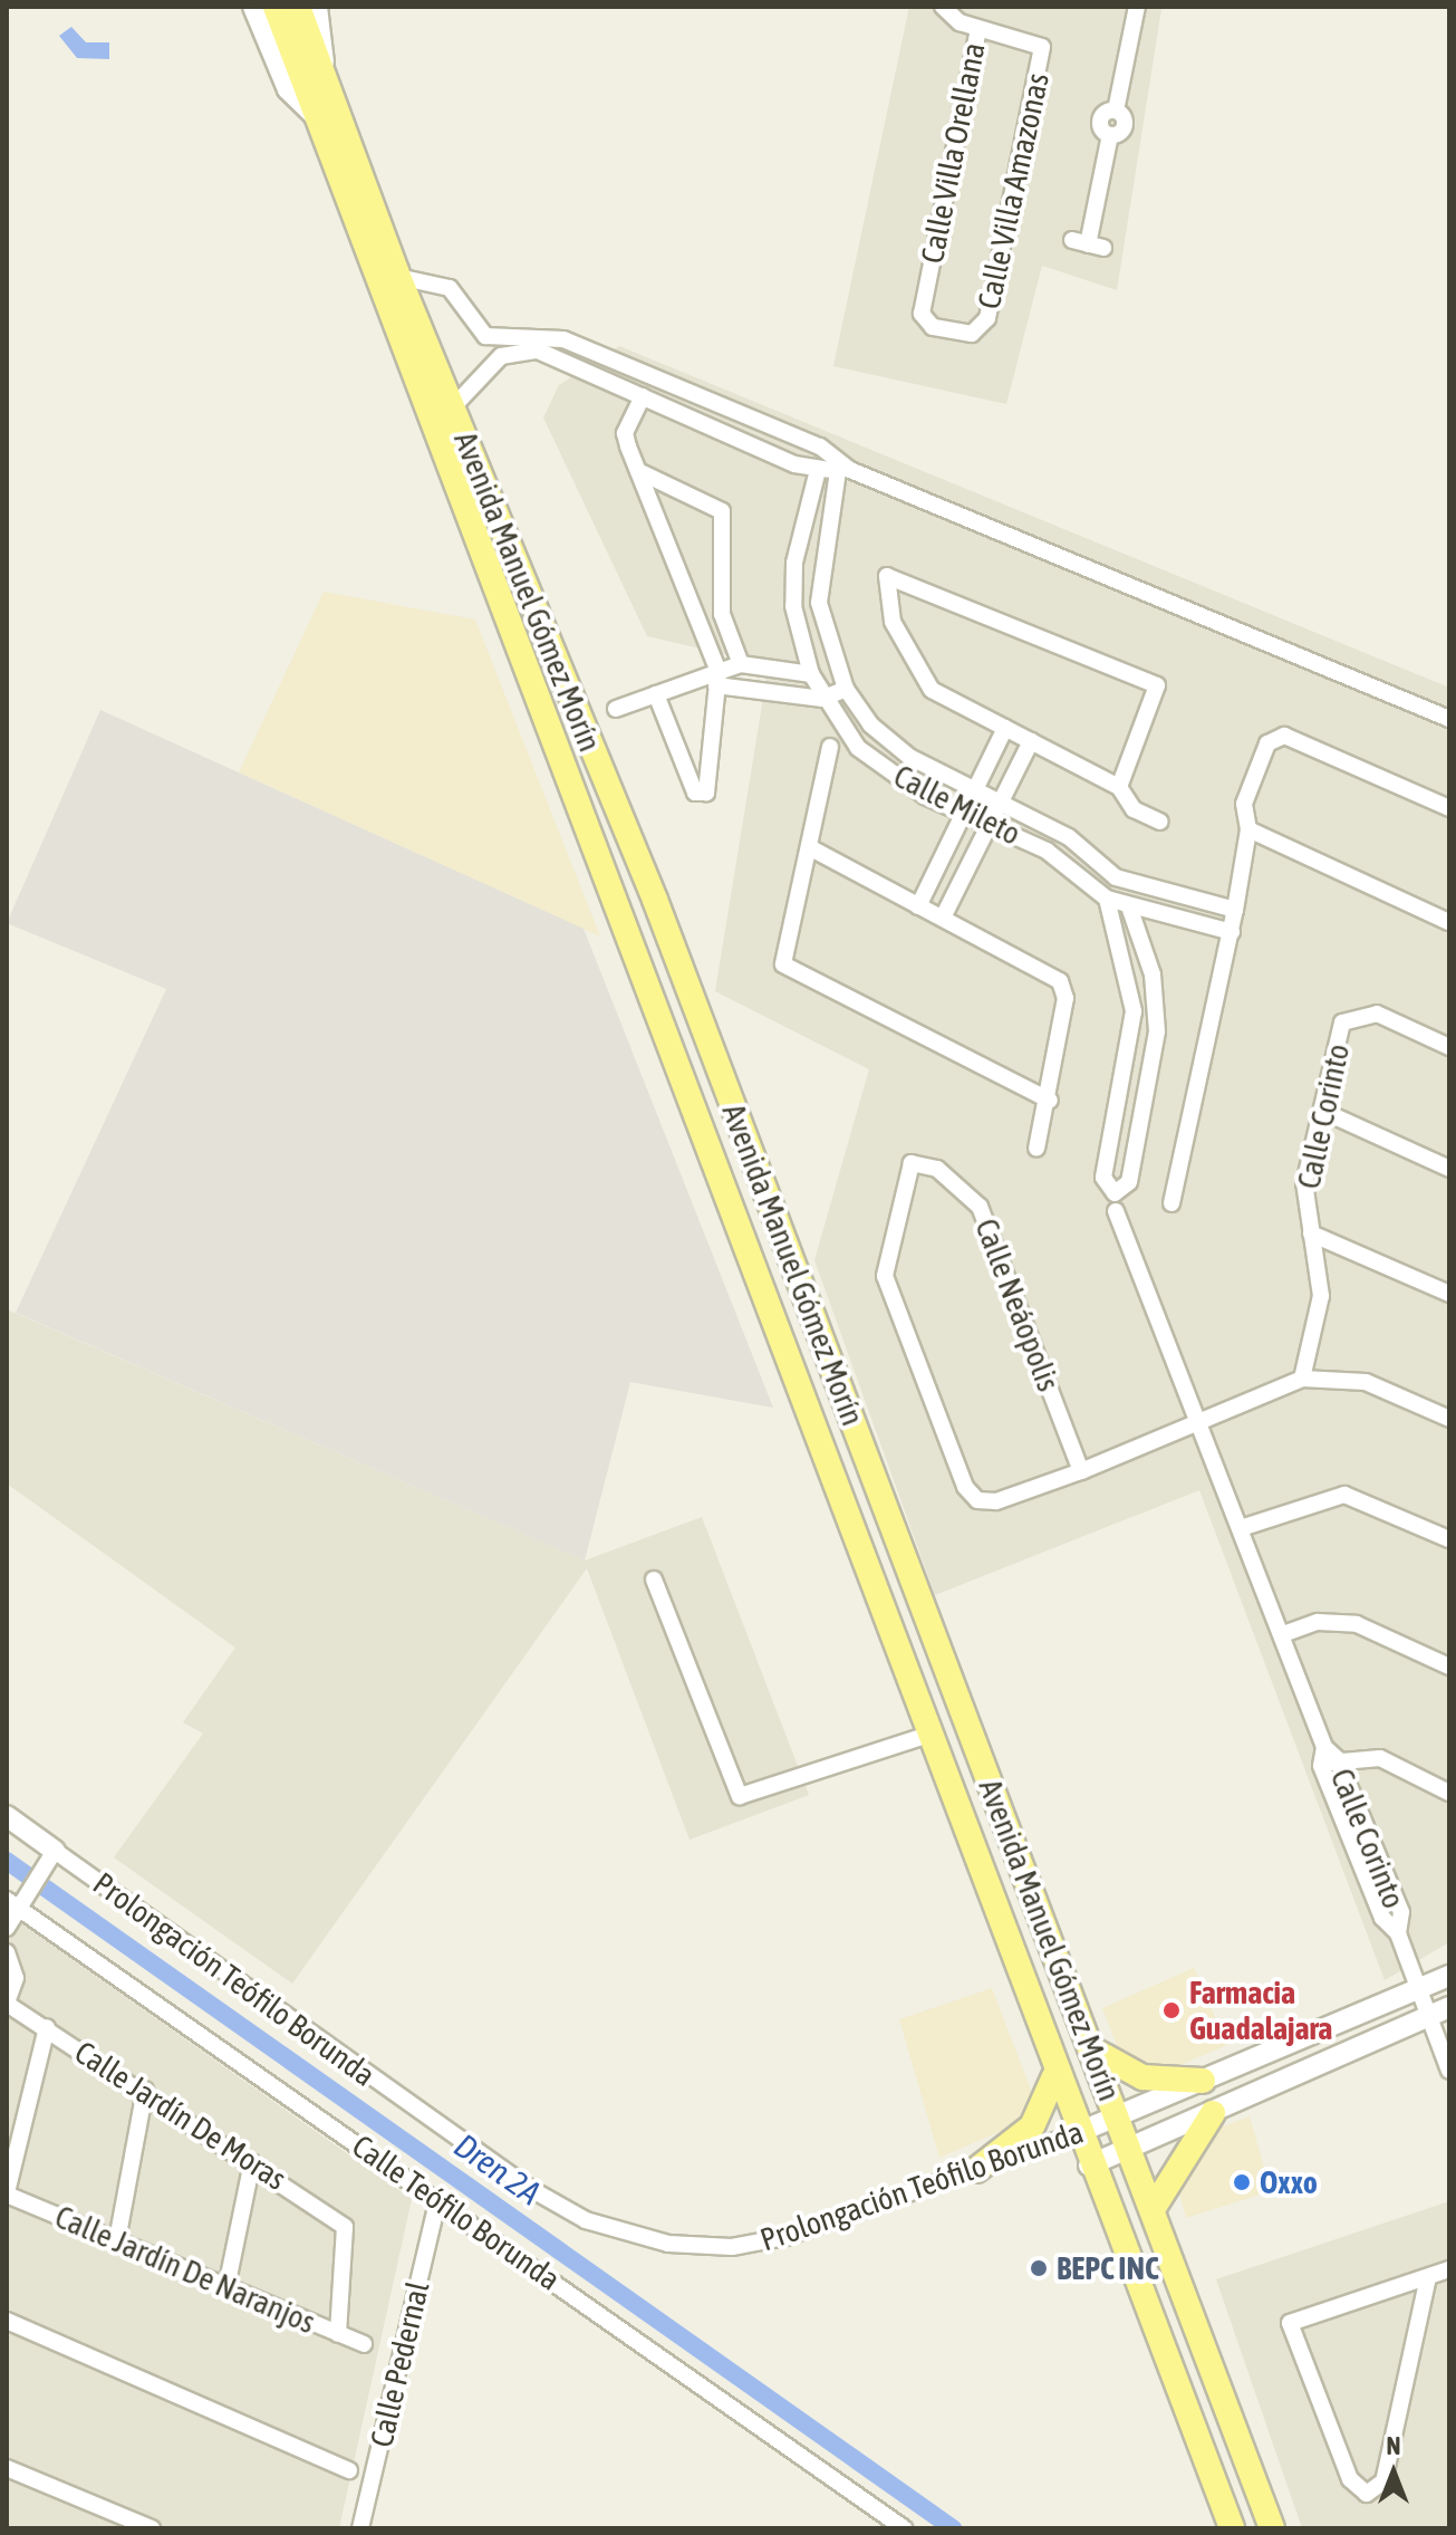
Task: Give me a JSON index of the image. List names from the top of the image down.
{
  "streets": {
    "main road": ["Avenida Manuel Gómez Morín"],
    "street": [
      "Calle Villa Orellana",
      "Calle Villa Amazonas",
      "Calle Mileto",
      "Calle Corinto",
      "Calle Neáopolis",
      "Prolongación Teófilo Borunda",
      "Calle Jardín De Moras",
      "Calle Teófilo Borunda",
      "Calle Jardín De Naranjos",
      "Calle Pedernal"
    ]
  },
  "crossings": [
    ["Calle Villa Orellana", "Calle Villa Amazonas"],
    ["Avenida Manuel Gómez Morín", "Prolongación Teófilo Borunda"],
    ["Calle Corinto", "Prolongación Teófilo Borunda"],
    ["Calle Jardín De Moras", "Calle Jardín De Naranjos"],
    ["Calle Teófilo Borunda", "Calle Pedernal"]
  ],
  "water": ["Dren 2A"],
  "places": ["Farmacia Guadalajara", "Oxxo", "BEPC INC"],
  "north": "top"
}
